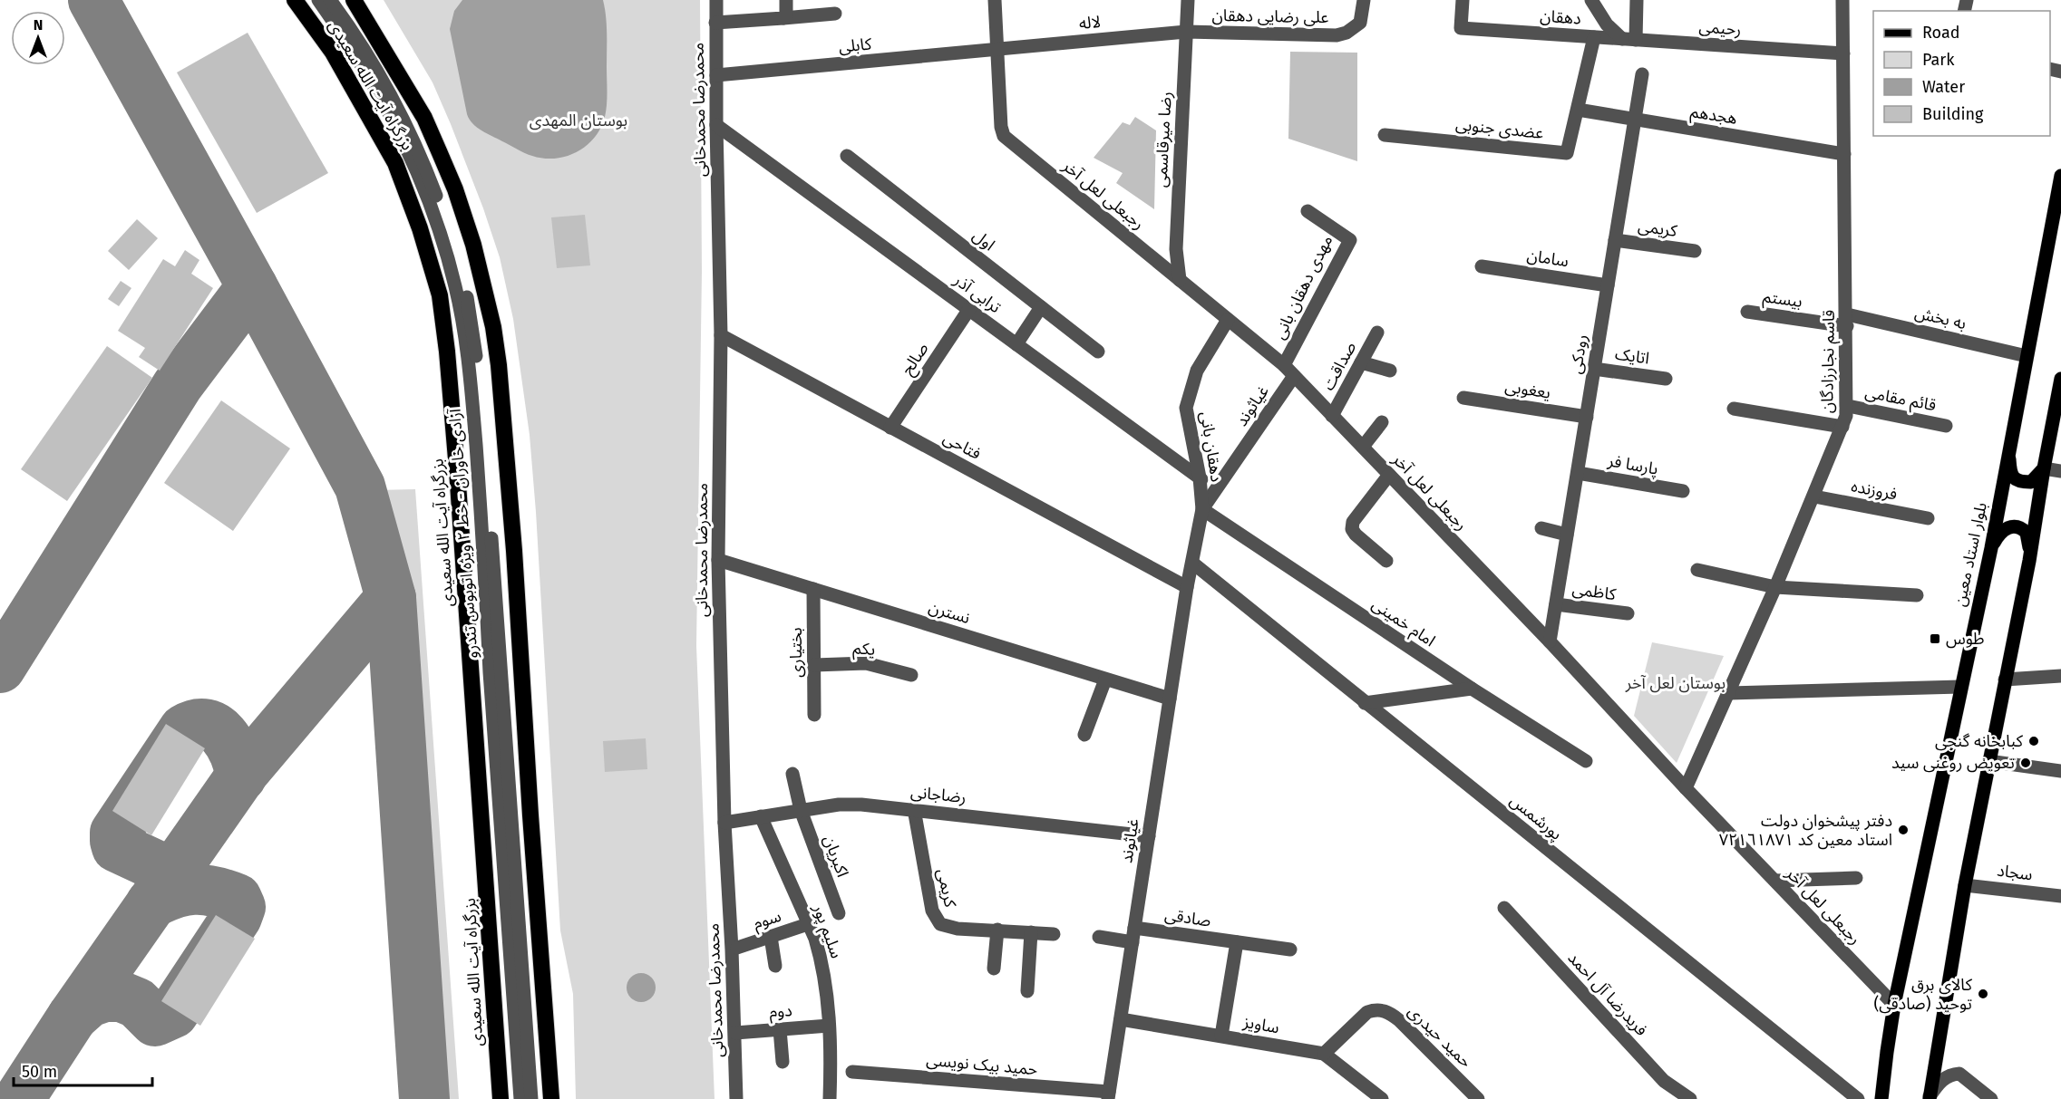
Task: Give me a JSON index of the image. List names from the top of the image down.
{
  "streets": {
    "highway": ["بزرگراه آیت الله سعیدی"],
    "main road": ["بلوار استاد معین"],
    "street": [
      "علی رضایی دهقان",
      "دهقان",
      "لاله",
      "رحیمی",
      "کابلی",
      "محمدرضا محمدخانی",
      "هجدهم",
      "عضدی جنوبی",
      "رضا میرقاسمی",
      "رجبعلی لعل آخر",
      "کریمی",
      "اول",
      "سامان",
      "مهدی دهقان بانی",
      "ترابی آذر",
      "بیستم",
      "به بخش",
      "رودکی",
      "اتایک",
      "صالح",
      "قاسم نجارزادگان",
      "صداقت",
      "یعغوبی",
      "قائم مقامی",
      "غیاثوند",
      "فتاحی",
      "دهقان بانی",
      "پارسا فر",
      "فروزنده",
      "آزادی خاوران - خط ۲ ویژه اتوبوس تندرو",
      "کاظمی",
      "نسترن",
      "امام خمینی",
      "یکم",
      "بختیاری",
      "رضاجانی",
      "پورشمس",
      "اکبریان",
      "سجاد",
      "صادقی",
      "سوم",
      "سلیم پور",
      "فریدرضا آل احمد",
      "دوم",
      "ساویز",
      "حمید حیدری",
      "حمید بیک نویسی"
    ]
  },
  "crossings": [
    ["علی رضایی دهقان", "لاله"],
    ["علی رضایی دهقان", "رضا میرقاسمی"],
    ["دهقان", "رحیمی"],
    ["لاله", "کابلی"],
    ["لاله", "رضا میرقاسمی"],
    ["لاله", "رجبعلی لعل آخر"],
    ["رحیمی", "قاسم نجارزادگان"],
    ["کابلی", "محمدرضا محمدخانی"],
    ["کابلی", "رجبعلی لعل آخر"],
    ["محمدرضا محمدخانی", "ترابی آذر"],
    ["محمدرضا محمدخانی", "فتاحی"],
    ["محمدرضا محمدخانی", "نسترن"],
    ["محمدرضا محمدخانی", "رضاجانی"],
    ["محمدرضا محمدخانی", "دوم"],
    ["هجدهم", "عضدی جنوبی"],
    ["هجدهم", "رودکی"],
    ["هجدهم", "قاسم نجارزادگان"],
    ["رضا میرقاسمی", "رجبعلی لعل آخر"],
    ["رجبعلی لعل آخر", "مهدی دهقان بانی"],
    ["رجبعلی لعل آخر", "رودکی"],
    ["رجبعلی لعل آخر", "قاسم نجارزادگان"],
    ["رجبعلی لعل آخر", "صداقت"],
    ["رجبعلی لعل آخر", "غیاثوند"],
    ["رجبعلی لعل آخر", "دهقان بانی"],
    ["رجبعلی لعل آخر", "بلوار استاد معین"],
    ["کریمی", "رودکی"],
    ["کریمی", "رضاجانی"],
    ["سامان", "رودکی"],
    ["ترابی آذر", "صالح"],
    ["ترابی آذر", "غیاثوند"],
    ["ترابی آذر", "دهقان بانی"],
    ["بیستم", "به بخش"],
    ["بیستم", "قاسم نجارزادگان"],
    ["به بخش", "قاسم نجارزادگان"],
    ["به بخش", "بلوار استاد معین"],
    ["رودکی", "اتایک"],
    ["رودکی", "یعغوبی"],
    ["رودکی", "پارسا فر"],
    ["رودکی", "کاظمی"],
    ["صالح", "فتاحی"],
    ["قاسم نجارزادگان", "قائم مقامی"],
    ["قاسم نجارزادگان", "فروزنده"],
    ["غیاثوند", "فتاحی"],
    ["غیاثوند", "دهقان بانی"],
    ["غیاثوند", "نسترن"],
    ["غیاثوند", "امام خمینی"],
    ["غیاثوند", "رضاجانی"],
    ["غیاثوند", "صادقی"],
    ["غیاثوند", "ساویز"],
    ["غیاثوند", "حمید بیک نویسی"],
    ["فتاحی", "دهقان بانی"],
    ["دهقان بانی", "امام خمینی"],
    ["دهقان بانی", "پورشمس"],
    ["نسترن", "بختیاری"],
    ["یکم", "بختیاری"],
    ["رضاجانی", "اکبریان"],
    ["رضاجانی", "سلیم پور"],
    ["سوم", "سلیم پور"],
    ["سلیم پور", "دوم"],
    ["ساویز", "حمید حیدری"]
  ],
  "parks": ["بوستان المهدی", "بوستان لعل آخر"],
  "places": {
    "transit": ["طوس"],
    "other": [
      "کبابخانه گنجی",
      "تعویض روغنی سید",
      "دفتر پيشخوان دولت استاد معين كد ٧٢١٦١٨٧١",
      "کالای برق توحید (صادقی)"
    ]
  },
  "legend": [
    "Road",
    "Park",
    "Water",
    "Building"
  ],
  "scale_bar": "50 m",
  "north": "top"
}
